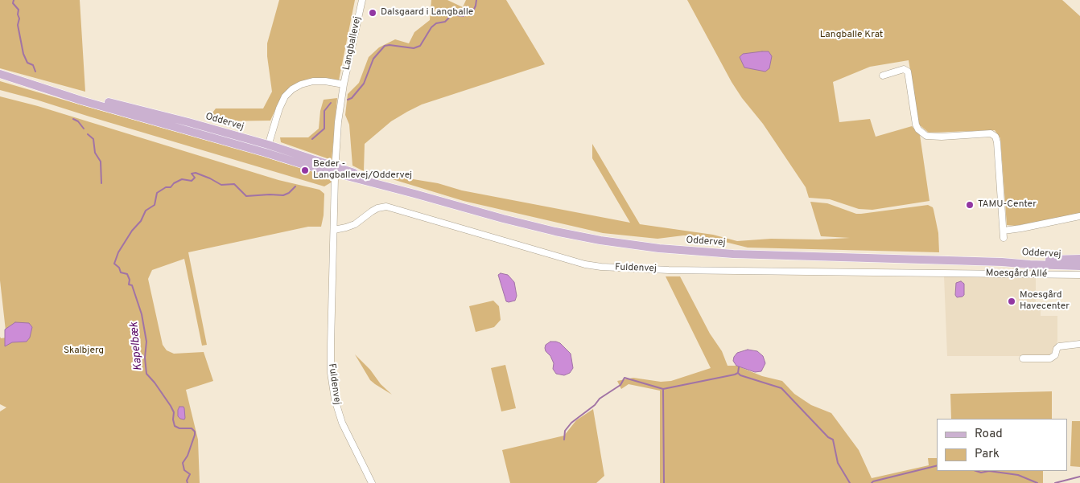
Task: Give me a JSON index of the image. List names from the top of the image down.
{
  "streets": {
    "main road": ["Oddervej"],
    "street": ["Langballevej", "Fuldenvej", "Moesgård Allé"]
  },
  "crossings": [
    ["Langballevej", "Oddervej"],
    ["Fuldenvej", "Moesgård Allé"]
  ],
  "water": ["Kapelbæk"],
  "parks": ["Langballe Krat", "Skalbjerg"],
  "places": [
    "Dalsgaard i Langballe",
    "Beder - Langballevej/Oddervej",
    "TAMU-Center",
    "Moesgård Havecenter"
  ],
  "legend": ["Road", "Park"]
}
